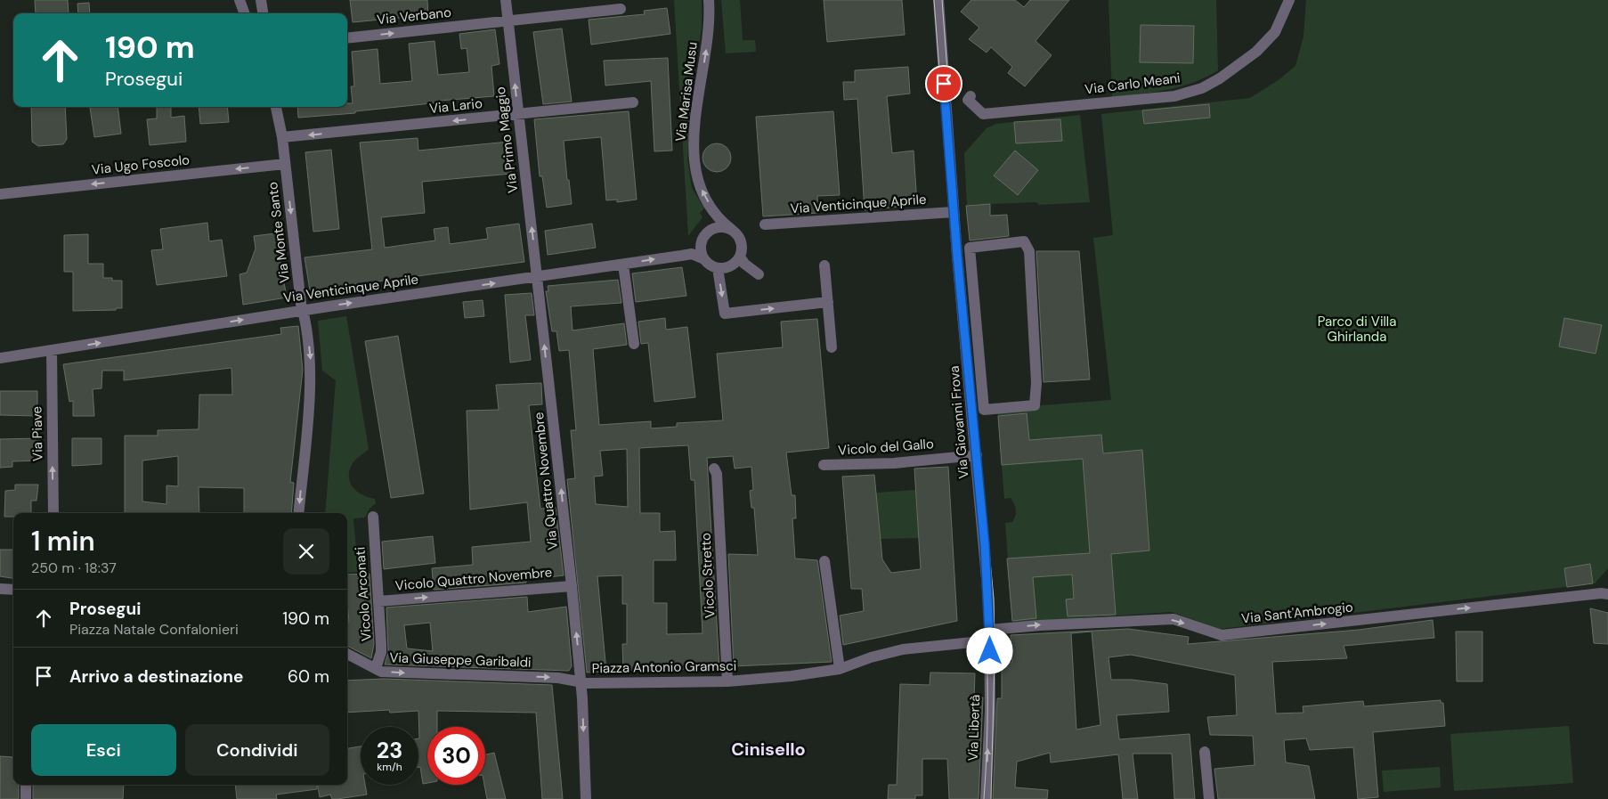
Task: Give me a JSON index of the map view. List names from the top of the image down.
{
  "streets": {
    "street": [
      "Via Verbano",
      "Via Carlo Meani",
      "Via Marisa Musu",
      "Via Lario",
      "Via Primo Maggio",
      "Via Ugo Foscolo",
      "Via Venticinque Aprile",
      "Via Monte Santo",
      "Via Giovanni Frova",
      "Via Piave",
      "Vicolo del Gallo",
      "Via Quattro Novembre",
      "Vicolo Stretto",
      "Vicolo Quattro Novembre",
      "Vicolo Arconati",
      "Via Sant'Ambrogio",
      "Via Giuseppe Garibaldi",
      "Piazza Antonio Gramsci",
      "Via Libertà"
    ]
  },
  "crossings": [
    ["Via Verbano", "Via Primo Maggio"],
    ["Via Marisa Musu", "Via Venticinque Aprile"],
    ["Via Lario", "Via Primo Maggio"],
    ["Via Lario", "Via Monte Santo"],
    ["Via Primo Maggio", "Via Venticinque Aprile"],
    ["Via Primo Maggio", "Via Quattro Novembre"],
    ["Via Ugo Foscolo", "Via Monte Santo"],
    ["Via Venticinque Aprile", "Via Monte Santo"],
    ["Via Venticinque Aprile", "Via Giovanni Frova"],
    ["Via Venticinque Aprile", "Via Piave"],
    ["Via Venticinque Aprile", "Via Quattro Novembre"],
    ["Via Giovanni Frova", "Vicolo del Gallo"],
    ["Via Giovanni Frova", "Via Sant'Ambrogio"],
    ["Via Giovanni Frova", "Via Libertà"],
    ["Via Quattro Novembre", "Vicolo Quattro Novembre"],
    ["Via Quattro Novembre", "Via Giuseppe Garibaldi"],
    ["Via Quattro Novembre", "Piazza Antonio Gramsci"],
    ["Vicolo Stretto", "Piazza Antonio Gramsci"],
    ["Vicolo Quattro Novembre", "Vicolo Arconati"],
    ["Vicolo Arconati", "Via Giuseppe Garibaldi"],
    ["Via Sant'Ambrogio", "Piazza Antonio Gramsci"],
    ["Via Sant'Ambrogio", "Via Libertà"],
    ["Via Giuseppe Garibaldi", "Piazza Antonio Gramsci"]
  ],
  "one_way": [
    "Via Verbano",
    "Via Marisa Musu",
    "Via Lario",
    "Via Primo Maggio",
    "Via Ugo Foscolo",
    "Via Venticinque Aprile",
    "Via Monte Santo",
    "Via Piave",
    "Via Quattro Novembre",
    "Vicolo Quattro Novembre",
    "Via Sant'Ambrogio",
    "Via Giuseppe Garibaldi",
    "Via Libertà"
  ],
  "districts": ["Cinisello"],
  "parks": ["Parco di Villa Ghirlanda"],
  "page": {
    "turn": ["190 m", "Prosegui"],
    "heading": ["1 min", "250 m · 18:37"],
    "list": [
      {
        "name": "Prosegui",
        "note": "Piazza Natale Confalonieri",
        "value": "190 m"
      },
      {
        "name": "Arrivo a destinazione",
        "value": "60 m"
      }
    ],
    "buttons": ["Esci", "Condividi"],
    "speed": "23 km/h",
    "limit": "30"
  }
}
